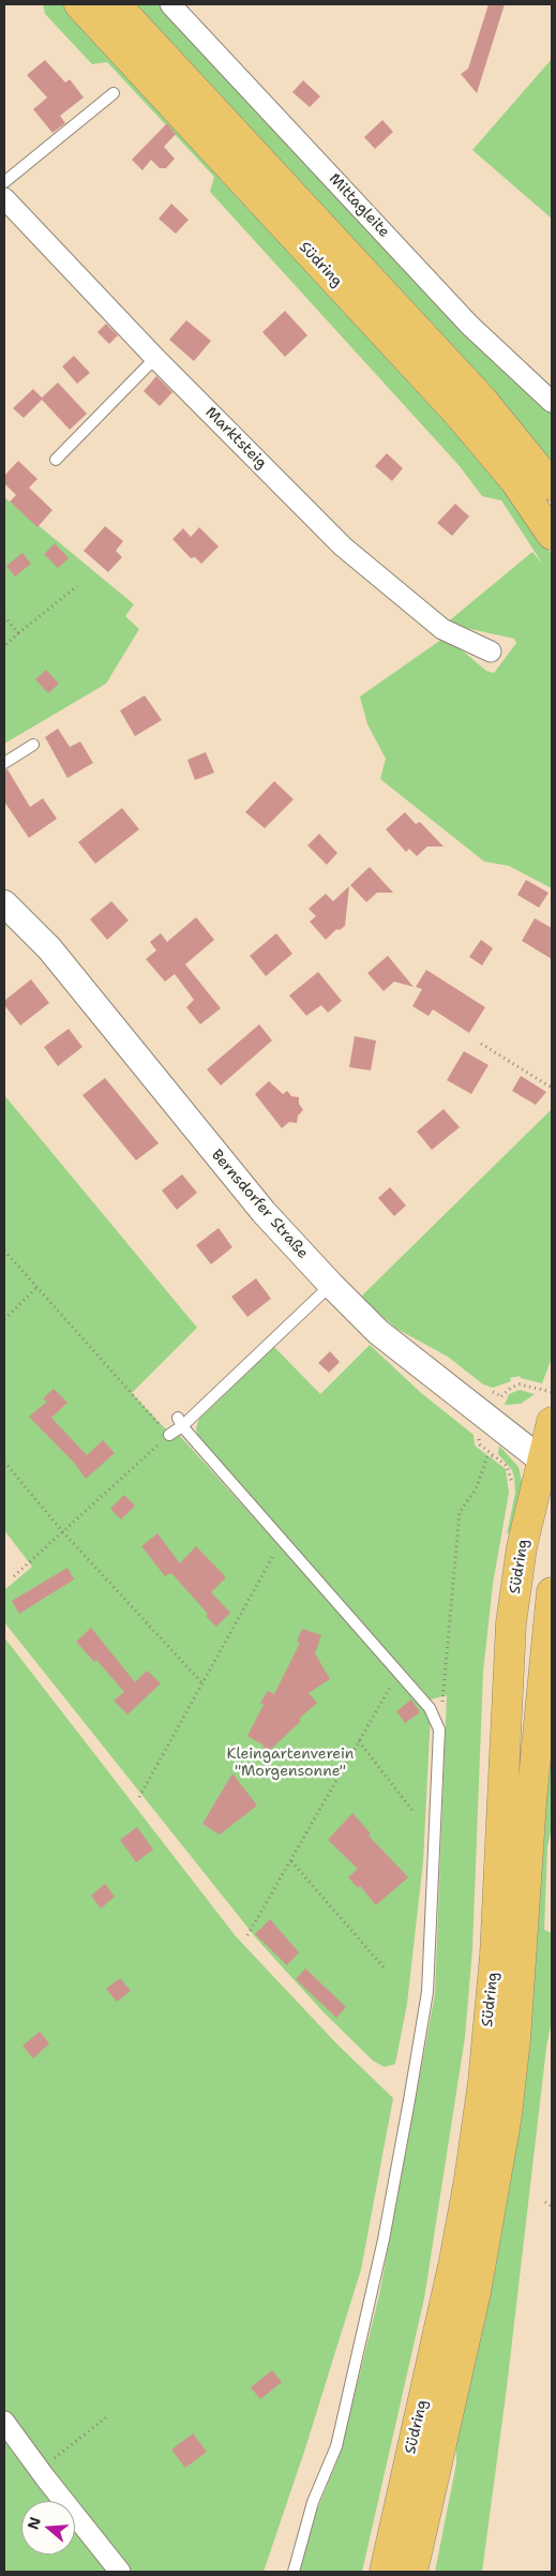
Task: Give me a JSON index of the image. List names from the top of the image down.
{
  "streets": {
    "main road": ["Südring"],
    "street": ["Mittagleite", "Marktsteig", "Bernsdorfer Straße"]
  },
  "crossings": [
    ["Südring", "Bernsdorfer Straße"]
  ],
  "parks": ["Kleingartenverein \"Morgensonne\""],
  "north": "left"
}
